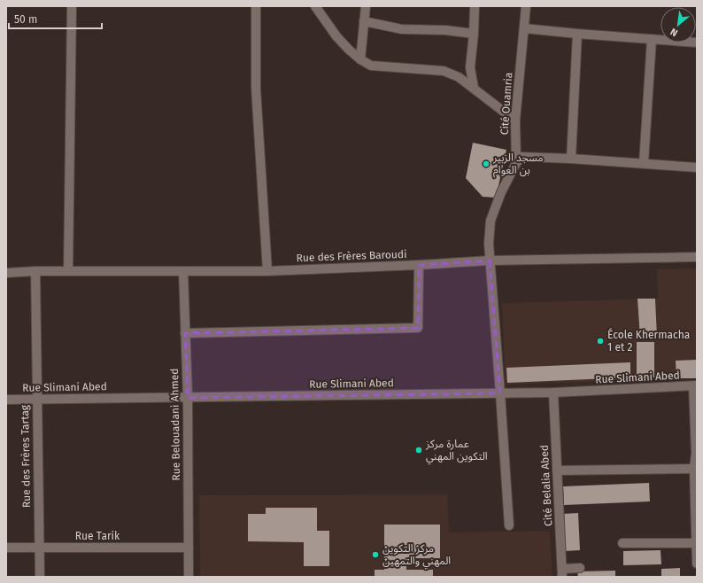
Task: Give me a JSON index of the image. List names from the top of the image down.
{
  "streets": {
    "street": [
      "Cité Ouamria",
      "Rue des Frères Baroudi",
      "Rue Slimani Abed",
      "Rue Belouadani Ahmed",
      "Rue des Frères Tartag",
      "Cité Belalia Abed",
      "Rue Tarik"
    ]
  },
  "crossings": [
    ["Cité Ouamria", "Rue des Frères Baroudi"],
    ["Cité Ouamria", "Rue Slimani Abed"],
    ["Rue des Frères Baroudi", "Rue Belouadani Ahmed"],
    ["Rue des Frères Baroudi", "Rue des Frères Tartag"],
    ["Rue Slimani Abed", "Rue Belouadani Ahmed"],
    ["Rue Slimani Abed", "Rue des Frères Tartag"],
    ["Rue Slimani Abed", "Cité Belalia Abed"],
    ["Rue Belouadani Ahmed", "Rue Tarik"],
    ["Rue des Frères Tartag", "Rue Tarik"]
  ],
  "places": [
    "مسجد الزبير بن العوام",
    "École Khermacha 1 et 2",
    "عمارة مركز التكوين المهني",
    "مركز التكوين المهني والتمهين"
  ],
  "scale_bar": "50 m",
  "north": "bottom left"
}
